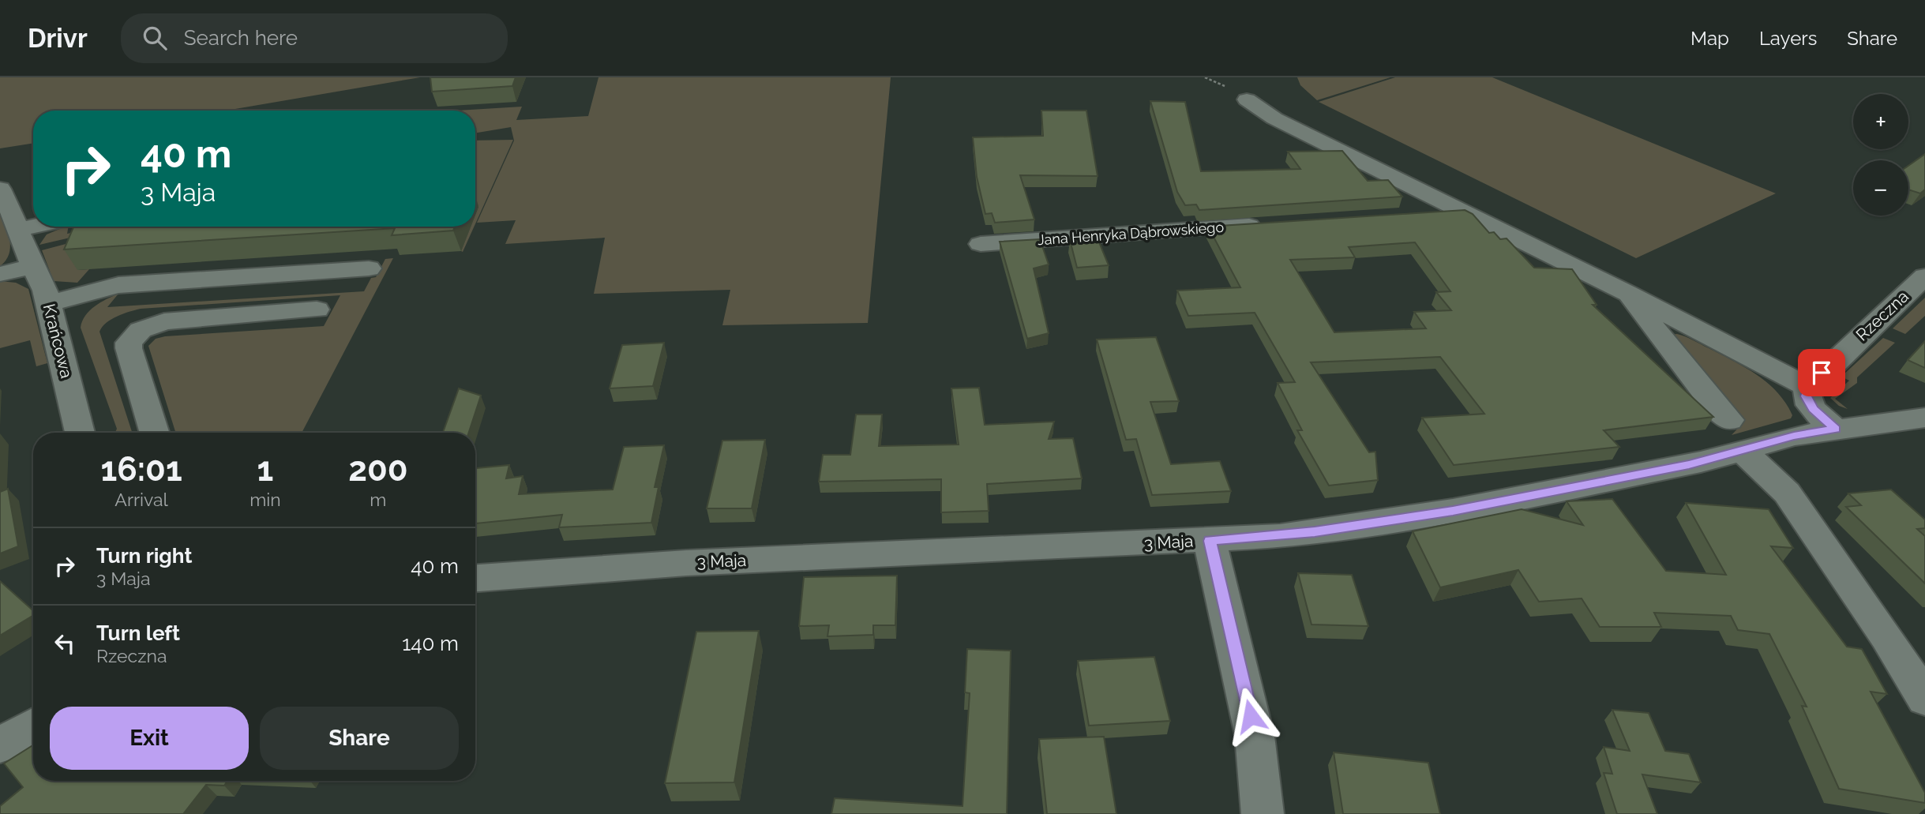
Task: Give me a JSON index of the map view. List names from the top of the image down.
{
  "streets": {
    "street": [
      "Jana Henryka Dąbrowskiego",
      "Rzeczna",
      "Krańcowa",
      "3 Maja"
    ]
  },
  "page": {
    "header": "Drivr",
    "search": "Search here",
    "nav": ["Map", "Layers", "Share"],
    "map_buttons": ["+", "−"],
    "turn": ["40 m", "3 Maja"],
    "eta": [
      "16:01",
      "Arrival",
      "1",
      "min",
      "200",
      "m"
    ],
    "list": [
      {
        "name": "Turn right",
        "note": "3 Maja",
        "value": "40 m"
      },
      {
        "name": "Turn left",
        "note": "Rzeczna",
        "value": "140 m"
      }
    ],
    "buttons": ["Exit", "Share"]
  }
}
